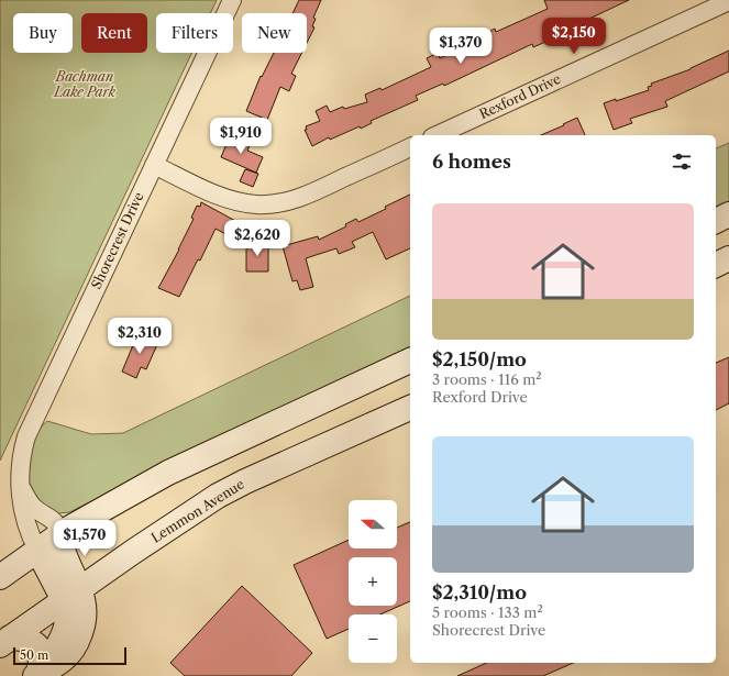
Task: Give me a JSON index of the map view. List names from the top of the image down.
{
  "streets": {
    "main road": ["Shorecrest Drive", "Lemmon Avenue"],
    "street": ["Rexford Drive"]
  },
  "crossings": [
    ["Shorecrest Drive", "Lemmon Avenue"]
  ],
  "parks": ["Bachman Lake Park"],
  "scale_bar": "50 m",
  "north": "left",
  "page": {
    "chip": [
      "Buy",
      "Rent",
      "Filters",
      "New"
    ],
    "price": [
      "$2,150",
      "$1,370",
      "$1,910",
      "$2,620",
      "$2,310",
      "$1,570"
    ],
    "heading": "6 homes",
    "list": [
      {
        "name": "$2,150/mo",
        "note": "3 rooms · 116 m² · Rexford Drive"
      },
      {
        "name": "$2,310/mo",
        "note": "5 rooms · 133 m² · Shorecrest Drive"
      }
    ],
    "map_buttons": ["+", "−"],
    "scale": "50 m"
  }
}
